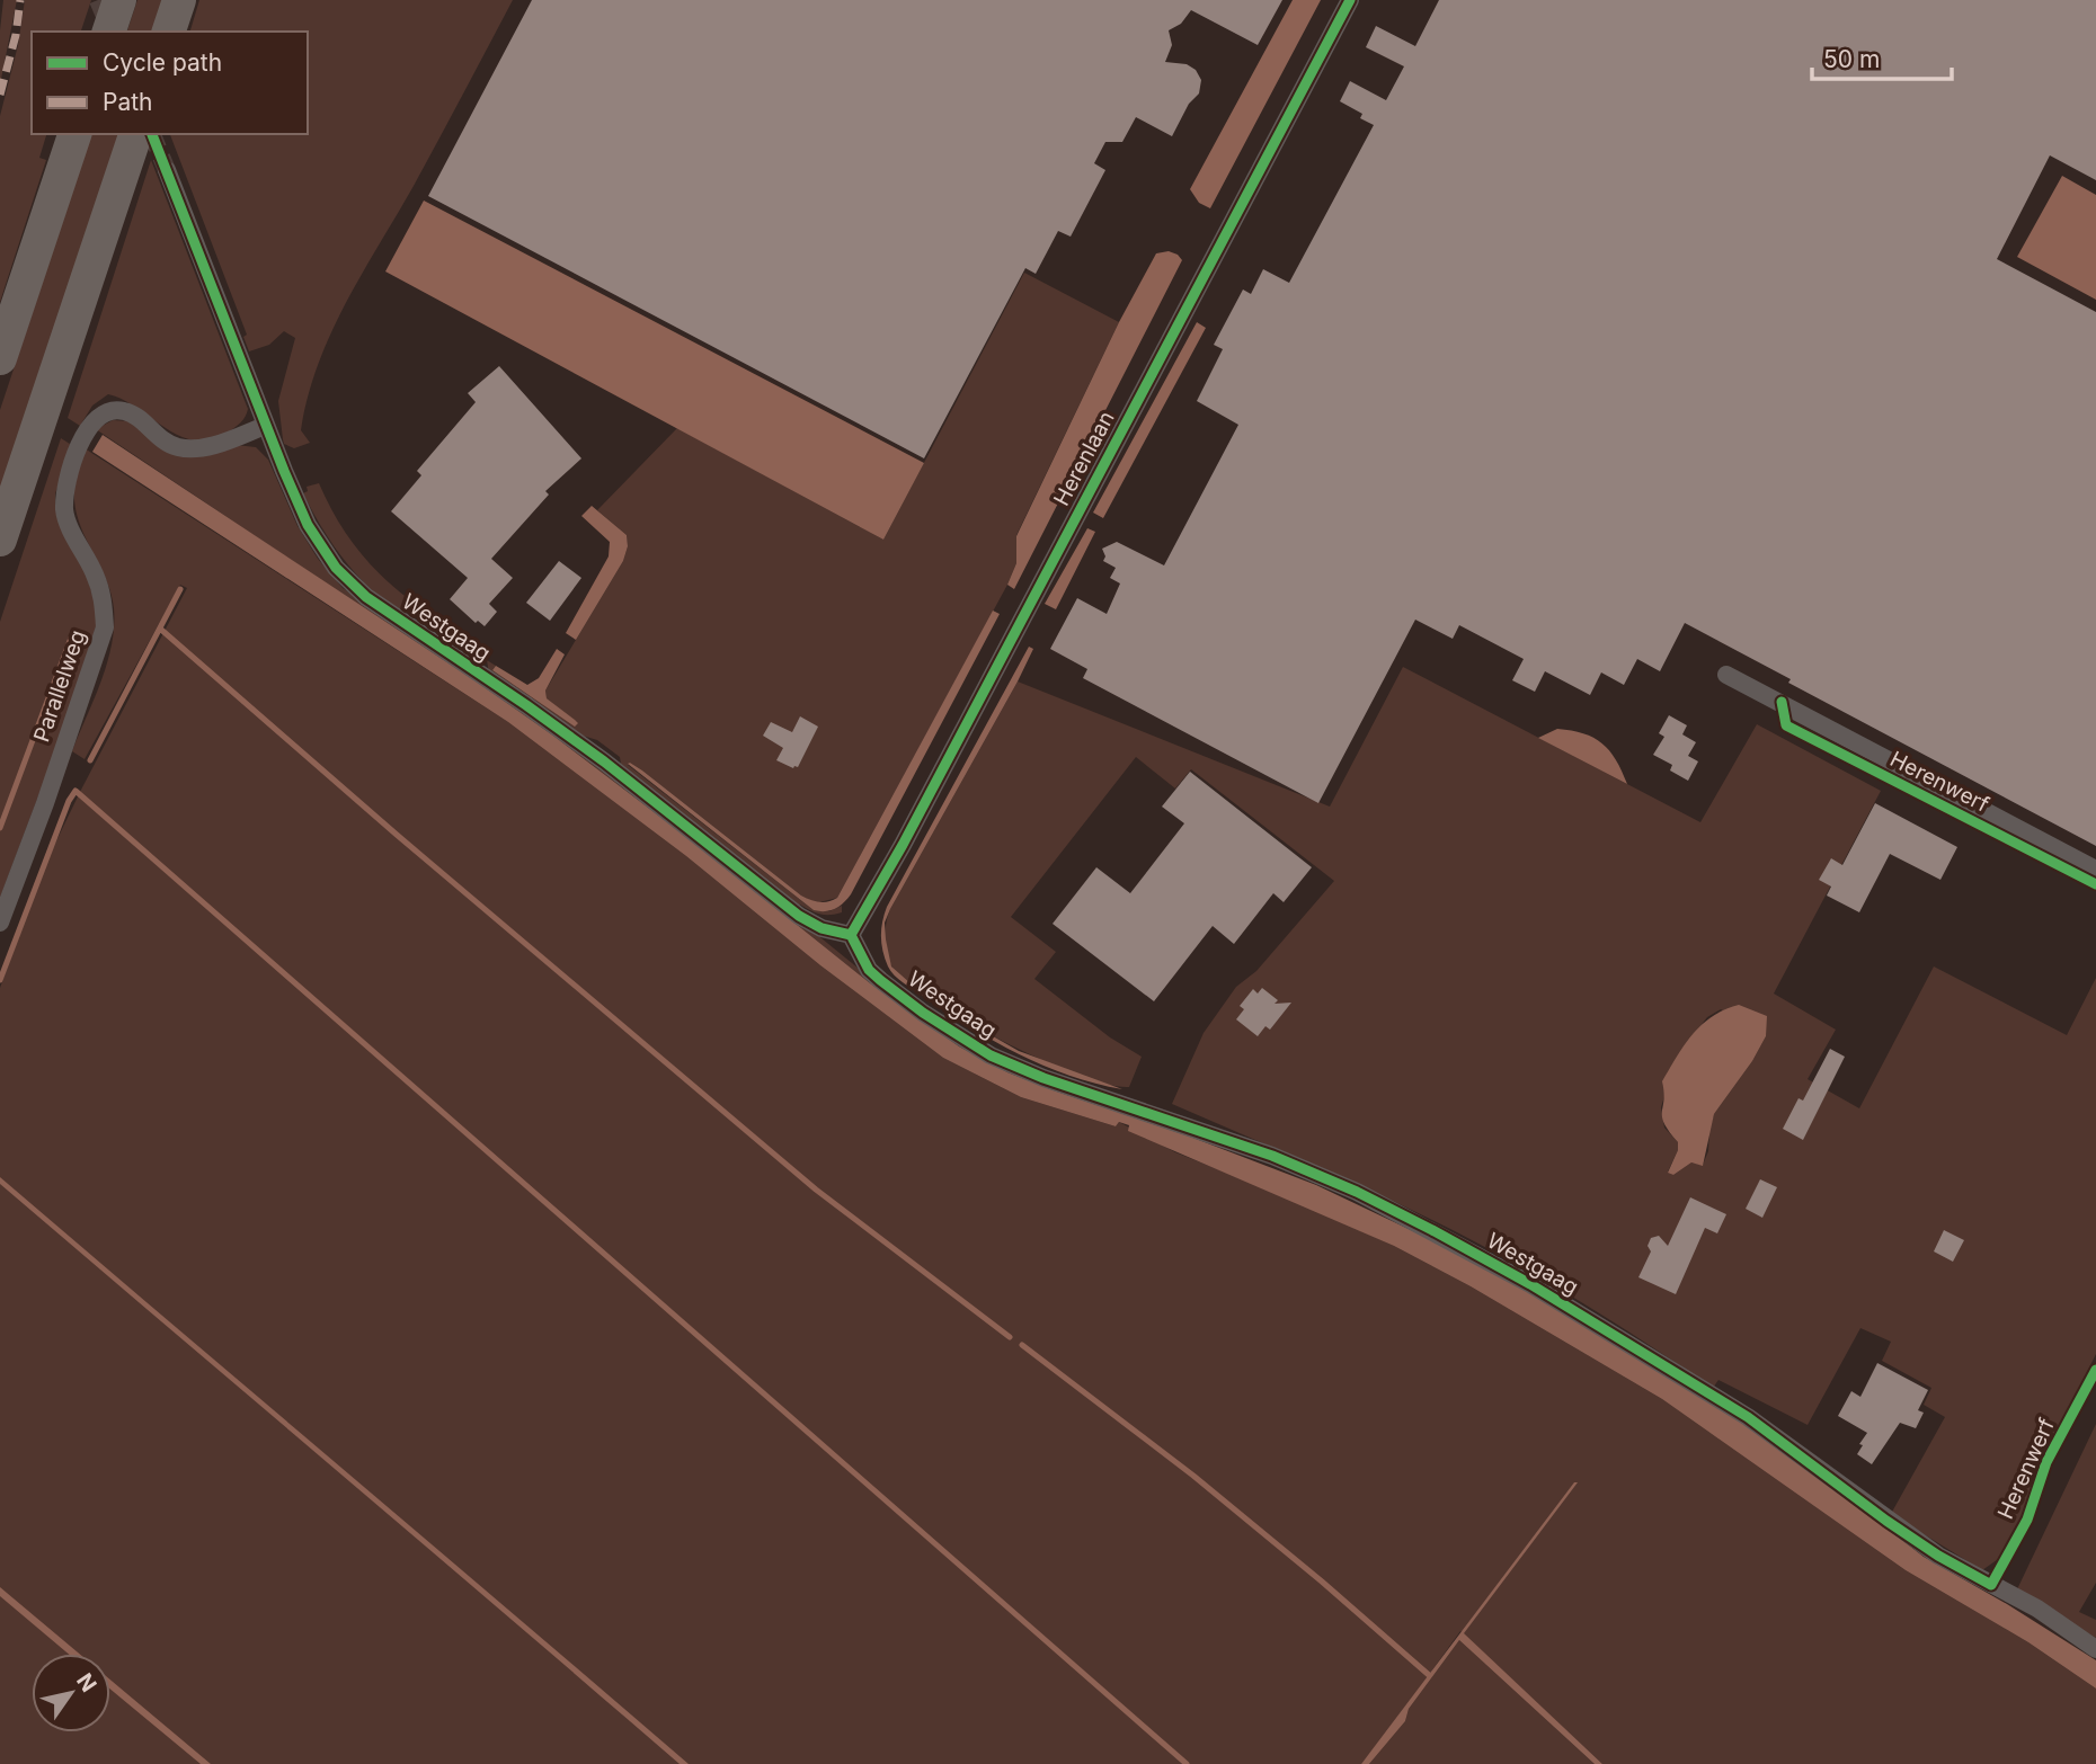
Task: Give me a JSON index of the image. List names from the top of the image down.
{
  "streets": {
    "street": [
      "Herenlaan",
      "Westgaag",
      "Parallelweg",
      "Herenwerf"
    ]
  },
  "crossings": [
    ["Herenlaan", "Westgaag"],
    ["Westgaag", "Parallelweg"]
  ],
  "legend": ["Cycle path", "Path"],
  "scale_bar": "50 m",
  "north": "top right"
}
